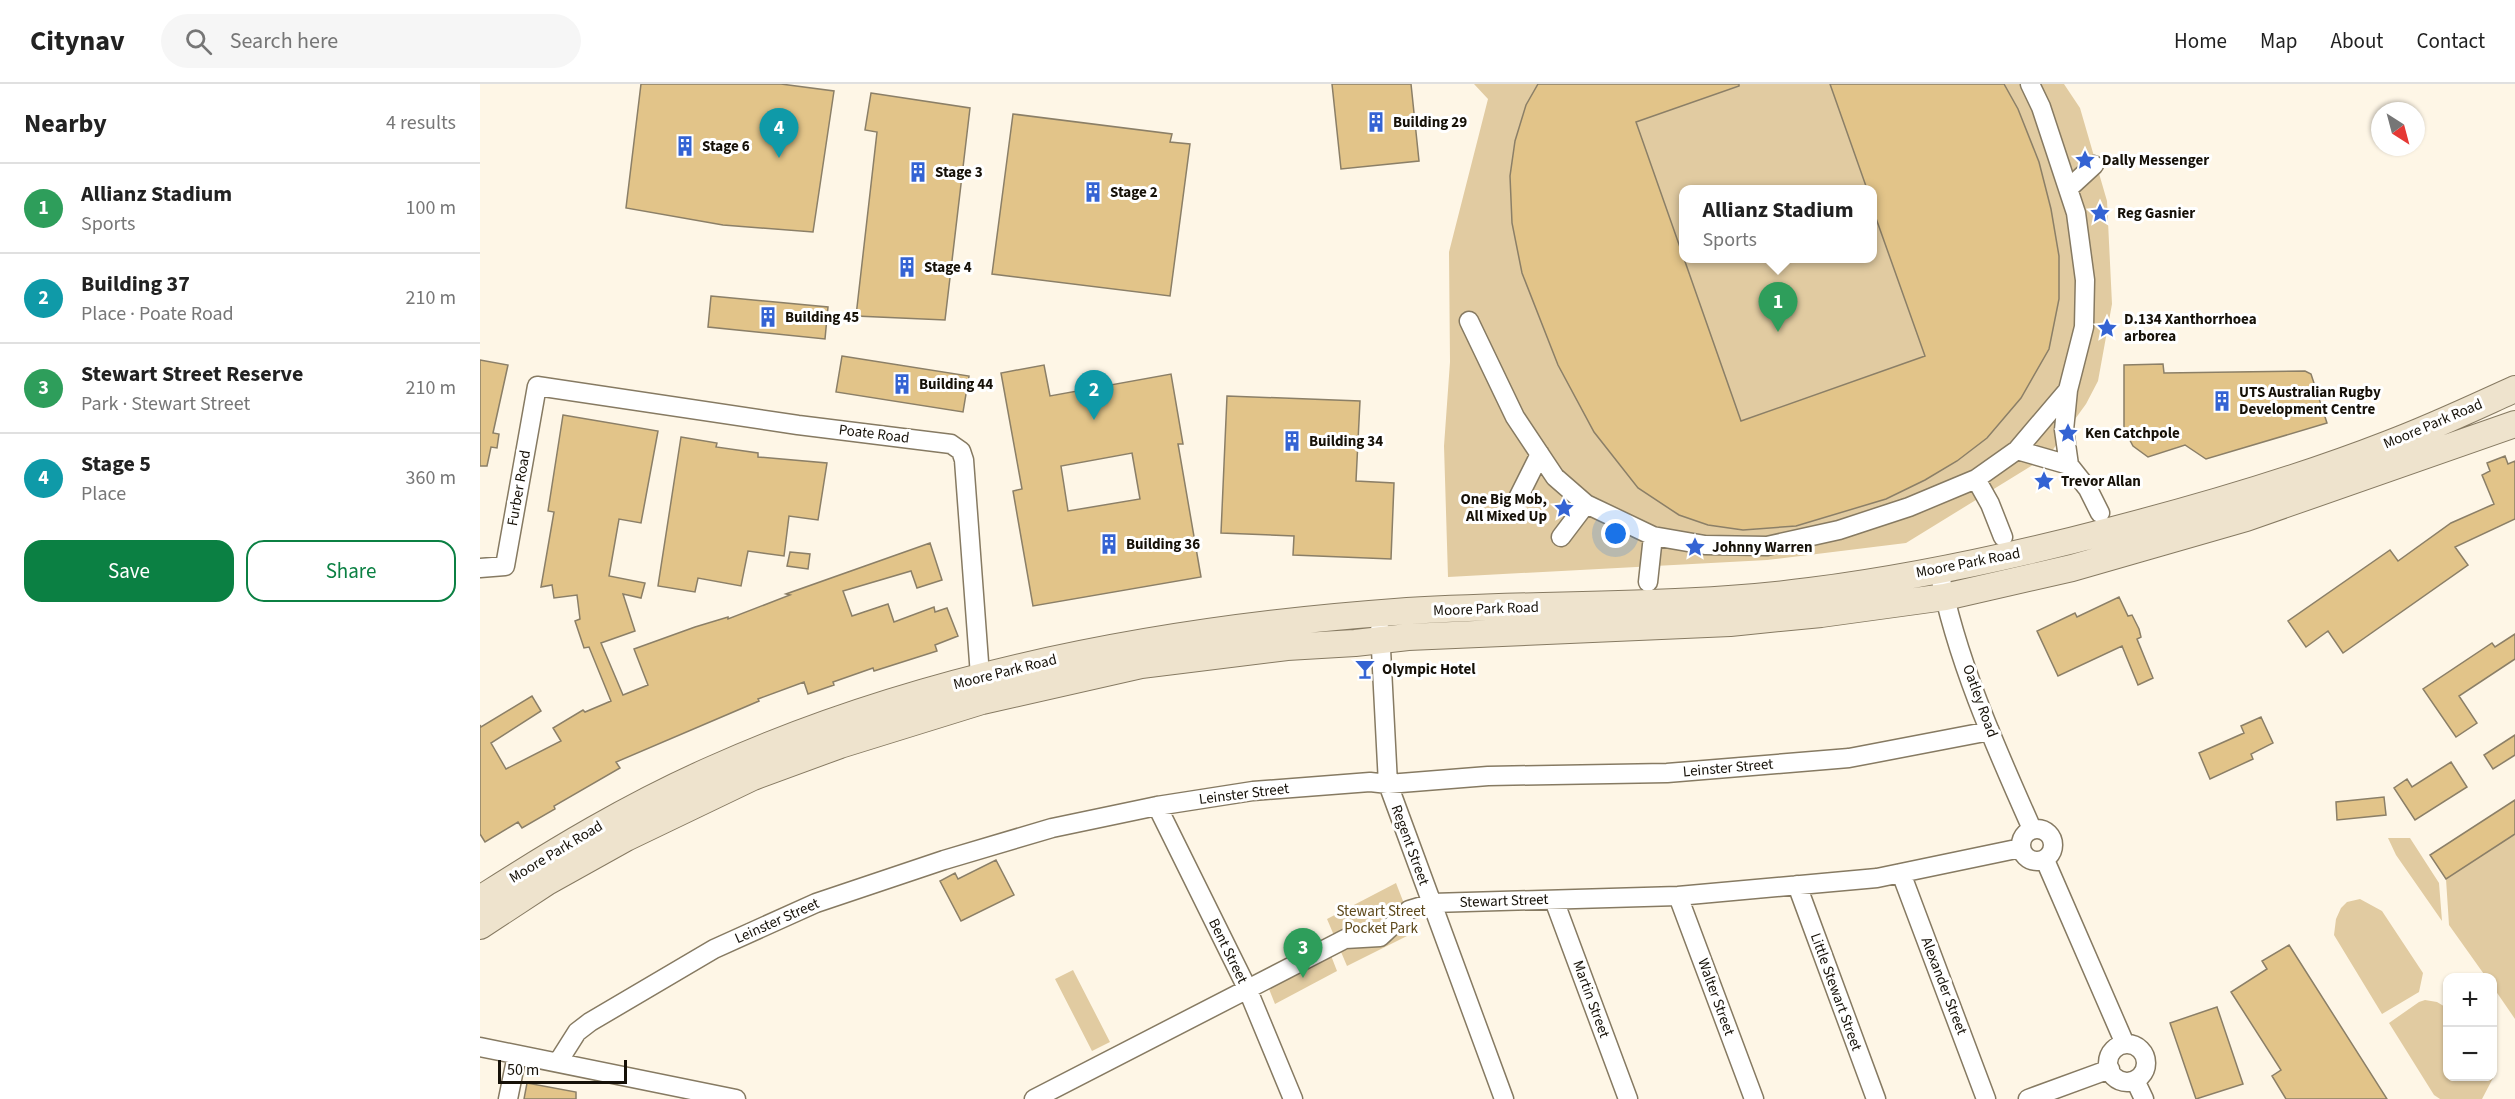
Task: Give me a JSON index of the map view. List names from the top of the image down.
{
  "streets": {
    "main road": ["Moore Park Road"],
    "street": [
      "Poate Road",
      "Furber Road",
      "Oatley Road",
      "Leinster Street",
      "Regent Street",
      "Stewart Street",
      "Bent Street",
      "Alexander Street",
      "Little Stewart Street",
      "Walter Street",
      "Martin Street"
    ]
  },
  "crossings": [
    ["Moore Park Road", "Poate Road"],
    ["Moore Park Road", "Oatley Road"],
    ["Moore Park Road", "Regent Street"],
    ["Poate Road", "Furber Road"],
    ["Oatley Road", "Leinster Street"],
    ["Oatley Road", "Stewart Street"],
    ["Leinster Street", "Regent Street"],
    ["Leinster Street", "Bent Street"],
    ["Regent Street", "Stewart Street"],
    ["Stewart Street", "Bent Street"],
    ["Stewart Street", "Alexander Street"],
    ["Stewart Street", "Little Stewart Street"],
    ["Stewart Street", "Walter Street"],
    ["Stewart Street", "Martin Street"]
  ],
  "parks": ["Stewart Street Pocket Park"],
  "places": {
    "building": [
      "Building 29",
      "Stage 6",
      "Stage 3",
      "Stage 2",
      "Stage 4",
      "Building 45",
      "Building 44",
      "UTS Australian Rugby Development Centre",
      "Building 34",
      "Building 36"
    ],
    "place": [
      "Dally Messenger",
      "Reg Gasnier",
      "D.134 Xanthorrhoea arborea",
      "Ken Catchpole",
      "Trevor Allan",
      "One Big Mob, All Mixed Up",
      "Johnny Warren"
    ],
    "bar": ["Olympic Hotel"]
  },
  "scale_bar": "50 m",
  "north": "bottom right",
  "page": {
    "header": "Citynav",
    "search": "Search here",
    "nav": [
      "Home",
      "Map",
      "About",
      "Contact"
    ],
    "heading": ["Nearby", "4 results"],
    "pins": [
      "4",
      "1",
      "2",
      "3"
    ],
    "list": [
      {
        "mark": "1",
        "name": "Allianz Stadium",
        "note": "Sports",
        "value": "100 m"
      },
      {
        "mark": "2",
        "name": "Building 37",
        "note": "Place · Poate Road",
        "value": "210 m"
      },
      {
        "mark": "3",
        "name": "Stewart Street Reserve",
        "note": "Park · Stewart Street",
        "value": "210 m"
      },
      {
        "mark": "4",
        "name": "Stage 5",
        "note": "Place",
        "value": "360 m"
      }
    ],
    "popup": ["Allianz Stadium", "Sports"],
    "buttons": ["Save", "Share"],
    "map_buttons": ["+", "−"],
    "scale": "50 m"
  }
}
